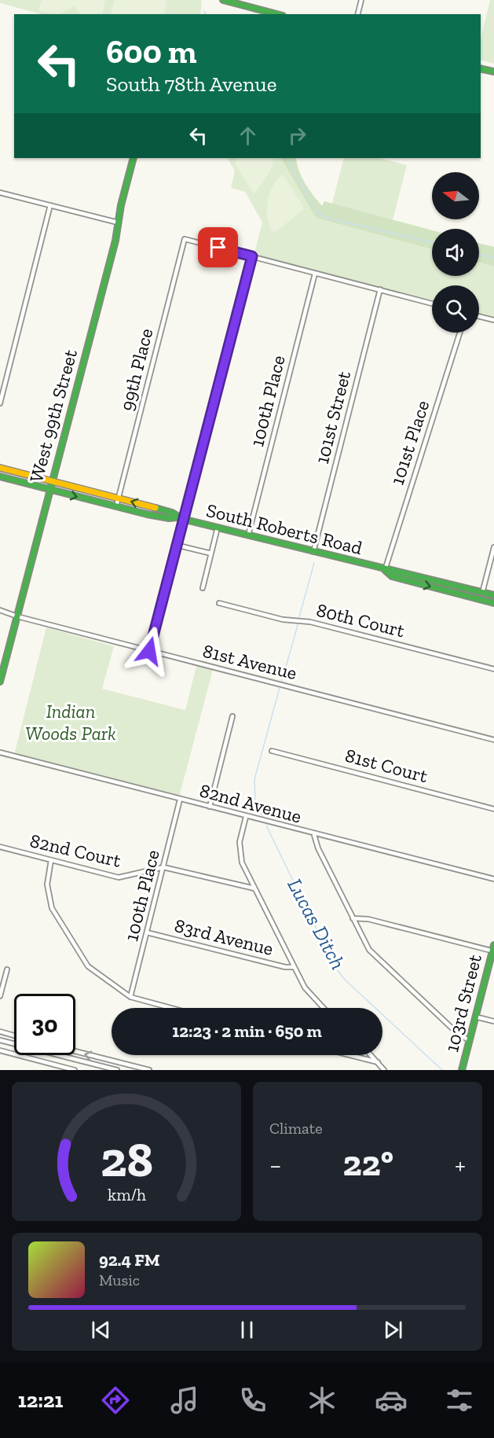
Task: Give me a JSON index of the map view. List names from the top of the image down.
{
  "streets": {
    "street": [
      "99th Place",
      "100th Place",
      "West 99th Street",
      "101st Street",
      "101st Place",
      "South Roberts Road",
      "80th Court",
      "81st Avenue",
      "81st Court",
      "82nd Avenue",
      "82nd Court",
      "83rd Avenue",
      "103rd Street"
    ]
  },
  "crossings": [
    ["99th Place", "South Roberts Road"],
    ["100th Place", "South Roberts Road"],
    ["100th Place", "82nd Avenue"],
    ["100th Place", "82nd Court"],
    ["100th Place", "83rd Avenue"],
    ["West 99th Street", "South Roberts Road"],
    ["West 99th Street", "81st Avenue"],
    ["101st Street", "South Roberts Road"],
    ["101st Place", "South Roberts Road"]
  ],
  "water": ["Lucas Ditch"],
  "parks": ["Indian Woods Park"],
  "north": "left",
  "page": {
    "turn": ["600 m", "South 78th Avenue"],
    "limit": "30",
    "trip": "12:23 · 2 min · 650 m",
    "tile": "Climate",
    "heat": ["−", "22°", "+"],
    "song": ["92.4 FM", "Music"],
    "tabs": "12:21",
    "gauge": ["28", "km/h"]
  }
}
